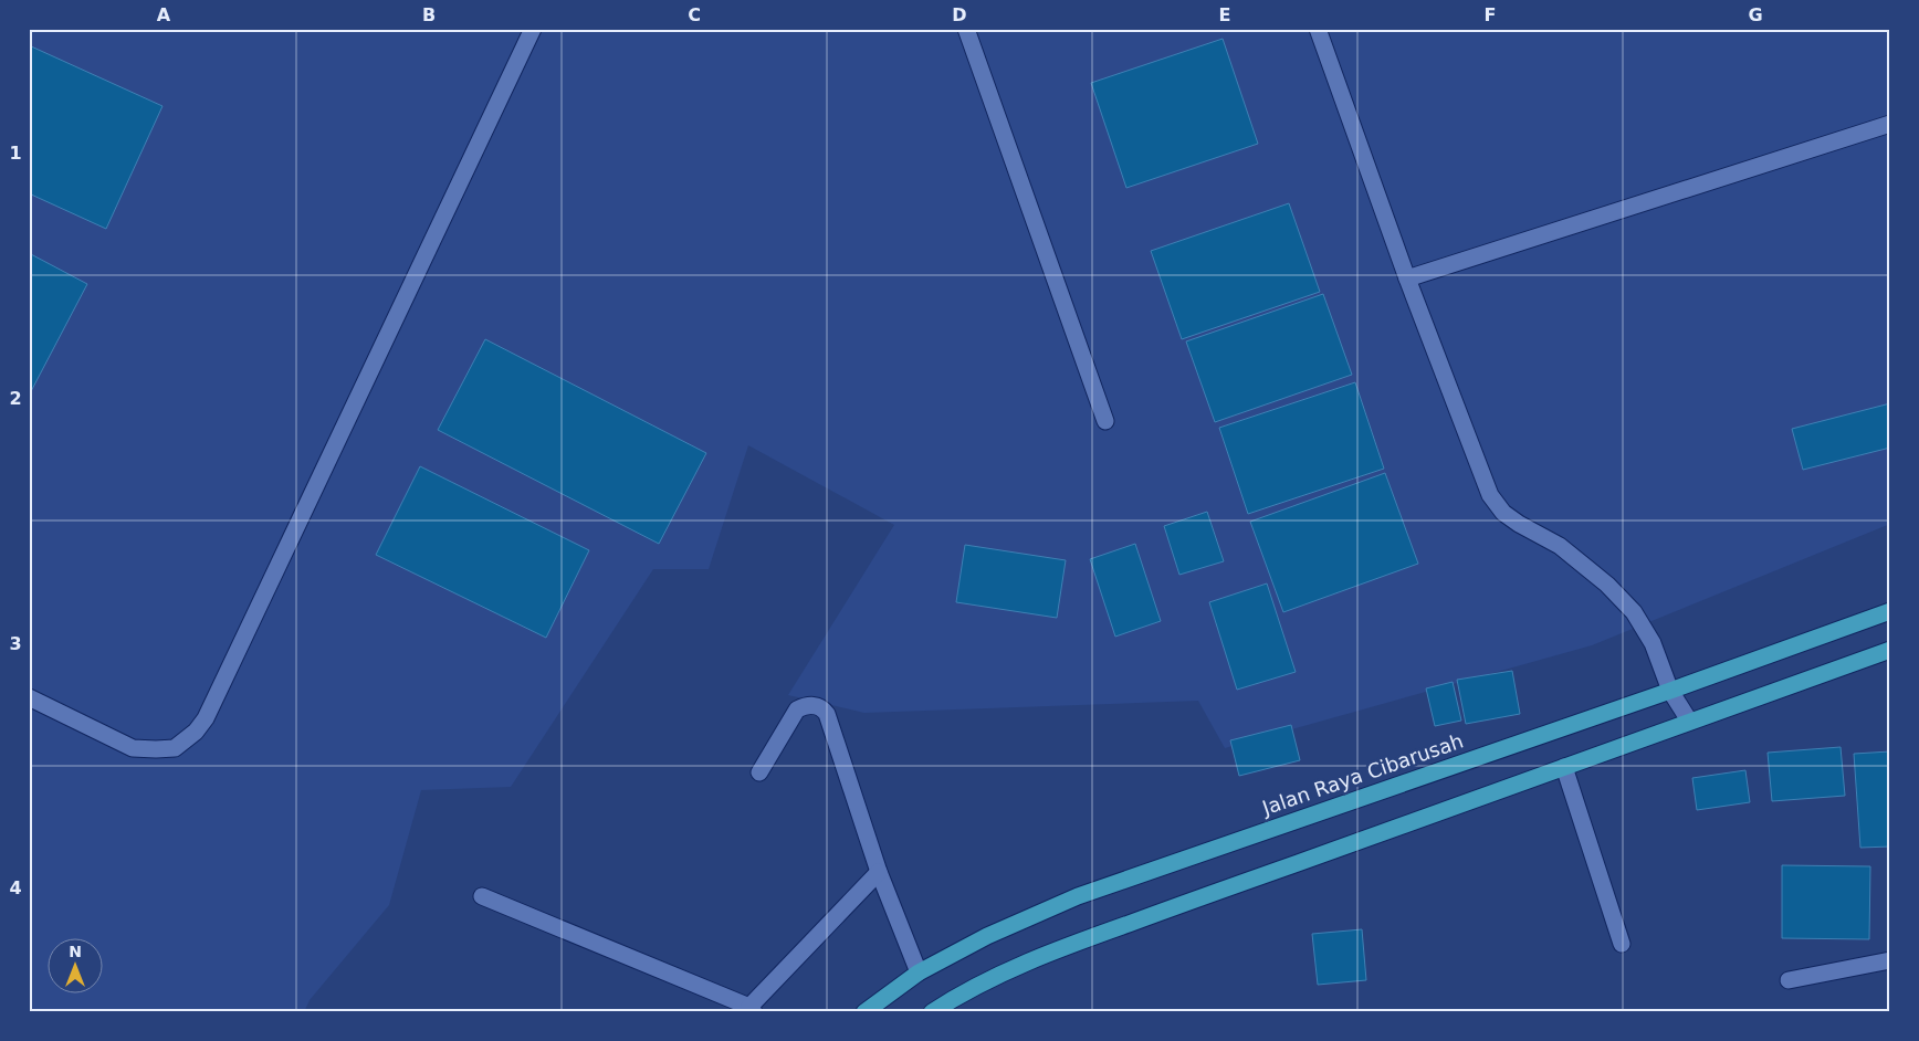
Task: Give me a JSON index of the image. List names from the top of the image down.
{
  "streets": {
    "main road": ["Jalan Raya Cibarusah"]
  },
  "north": "top",
  "grid": {
    "columns": [
      "A",
      "B",
      "C",
      "D",
      "E",
      "F",
      "G"
    ],
    "rows": [
      "1",
      "2",
      "3",
      "4"
    ]
  }
}
